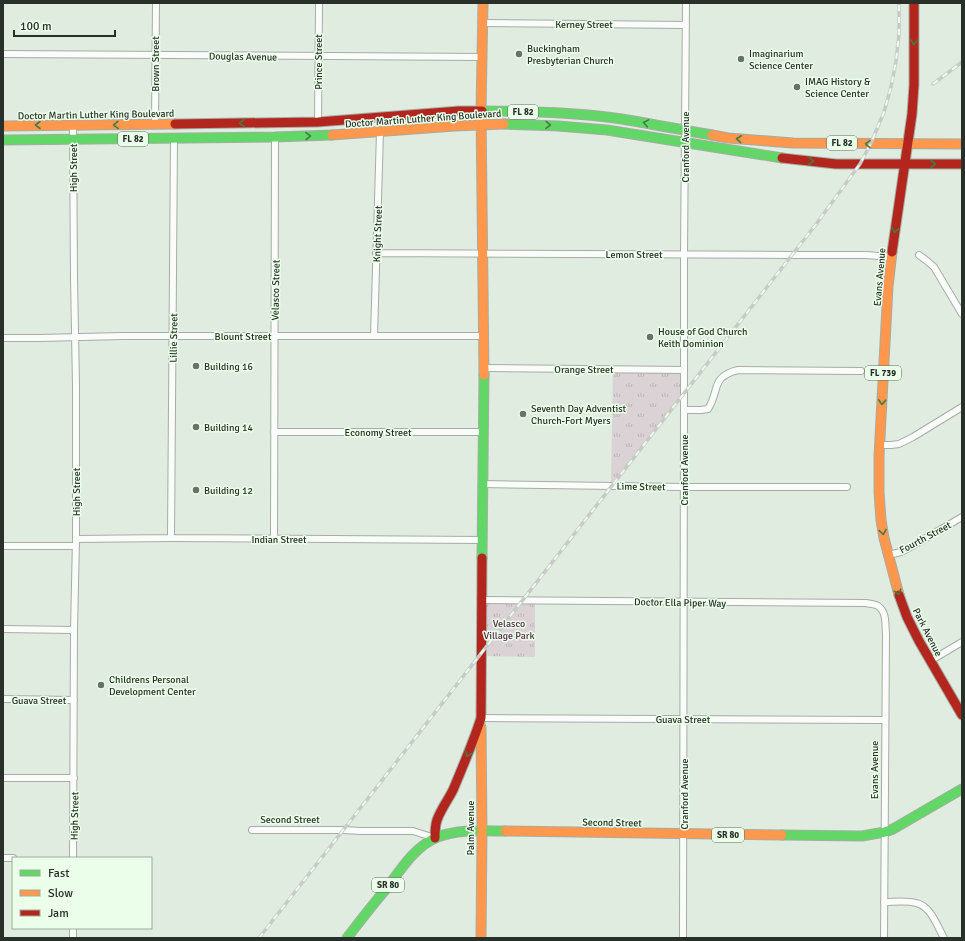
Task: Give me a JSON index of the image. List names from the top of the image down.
{
  "streets": {
    "main road": [
      "FL 82",
      "Doctor Martin Luther King Boulevard",
      "Evans Avenue",
      "FL 739",
      "Park Avenue",
      "Second Street",
      "Palm Avenue",
      "SR 80"
    ],
    "street": [
      "Kerney Street",
      "Douglas Avenue",
      "Prince Street",
      "Brown Street",
      "Cranford Avenue",
      "High Street",
      "Knight Street",
      "Lemon Street",
      "Velasco Street",
      "Blount Street",
      "Lillie Street",
      "Orange Street",
      "Economy Street",
      "Lime Street",
      "Fourth Street",
      "Indian Street",
      "Doctor Ella Piper Way",
      "Guava Street"
    ]
  },
  "crossings": [
    ["Kerney Street", "Cranford Avenue"],
    ["Kerney Street", "Palm Avenue"],
    ["Douglas Avenue", "Prince Street"],
    ["Douglas Avenue", "Brown Street"],
    ["Douglas Avenue", "Palm Avenue"],
    ["Prince Street", "Doctor Martin Luther King Boulevard"],
    ["Brown Street", "Doctor Martin Luther King Boulevard"],
    ["FL 82", "Doctor Martin Luther King Boulevard"],
    ["FL 82", "Evans Avenue"],
    ["Doctor Martin Luther King Boulevard", "Cranford Avenue"],
    ["Doctor Martin Luther King Boulevard", "High Street"],
    ["Doctor Martin Luther King Boulevard", "Knight Street"],
    ["Doctor Martin Luther King Boulevard", "Evans Avenue"],
    ["Doctor Martin Luther King Boulevard", "Velasco Street"],
    ["Doctor Martin Luther King Boulevard", "Lillie Street"],
    ["Doctor Martin Luther King Boulevard", "Palm Avenue"],
    ["Cranford Avenue", "Lemon Street"],
    ["Cranford Avenue", "Orange Street"],
    ["Cranford Avenue", "Lime Street"],
    ["Cranford Avenue", "Doctor Ella Piper Way"],
    ["Cranford Avenue", "Guava Street"],
    ["Cranford Avenue", "Second Street"],
    ["High Street", "Blount Street"],
    ["High Street", "Indian Street"],
    ["High Street", "Guava Street"],
    ["Knight Street", "Lemon Street"],
    ["Knight Street", "Blount Street"],
    ["Lemon Street", "Evans Avenue"],
    ["Lemon Street", "Palm Avenue"],
    ["Evans Avenue", "Fourth Street"],
    ["Evans Avenue", "Doctor Ella Piper Way"],
    ["Evans Avenue", "Park Avenue"],
    ["Evans Avenue", "Guava Street"],
    ["Evans Avenue", "Second Street"],
    ["Velasco Street", "Blount Street"],
    ["Velasco Street", "Economy Street"],
    ["Velasco Street", "Indian Street"],
    ["Blount Street", "Lillie Street"],
    ["Blount Street", "Palm Avenue"],
    ["Lillie Street", "Indian Street"],
    ["Orange Street", "Palm Avenue"],
    ["Economy Street", "Palm Avenue"],
    ["Lime Street", "Palm Avenue"],
    ["Fourth Street", "Park Avenue"],
    ["Indian Street", "Palm Avenue"],
    ["Doctor Ella Piper Way", "Palm Avenue"],
    ["Guava Street", "Palm Avenue"],
    ["Second Street", "Palm Avenue"],
    ["Second Street", "SR 80"]
  ],
  "one_way": ["Evans Avenue", "Park Avenue"],
  "parks": ["Velasco Village Park"],
  "places": [
    "Buckingham Presbyterian Church",
    "Imaginarium Science Center",
    "IMAG History & Science Center",
    "House of God Church Keith Dominion",
    "Building 16",
    "Seventh Day Adventist Church-Fort Myers",
    "Building 14",
    "Building 12",
    "Childrens Personal Development Center"
  ],
  "legend": ["Fast", "Slow", "Jam"],
  "scale_bar": "100 m"
}
